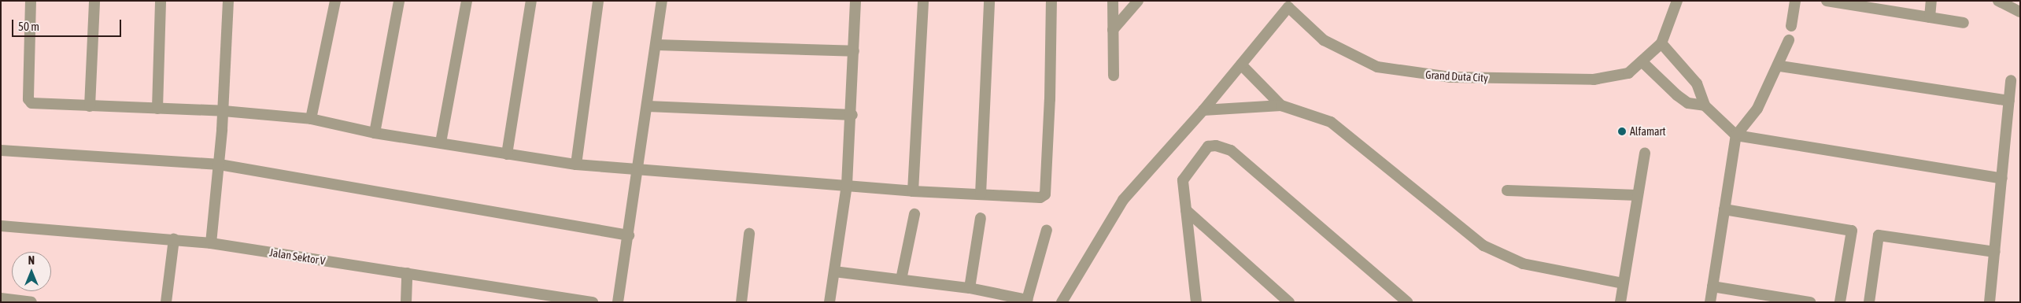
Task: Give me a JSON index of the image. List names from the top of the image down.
{
  "streets": {
    "street": ["Grand Duta City", "Jalan Sektor V"]
  },
  "places": ["Alfamart"],
  "scale_bar": "50 m",
  "north": "top"
}
